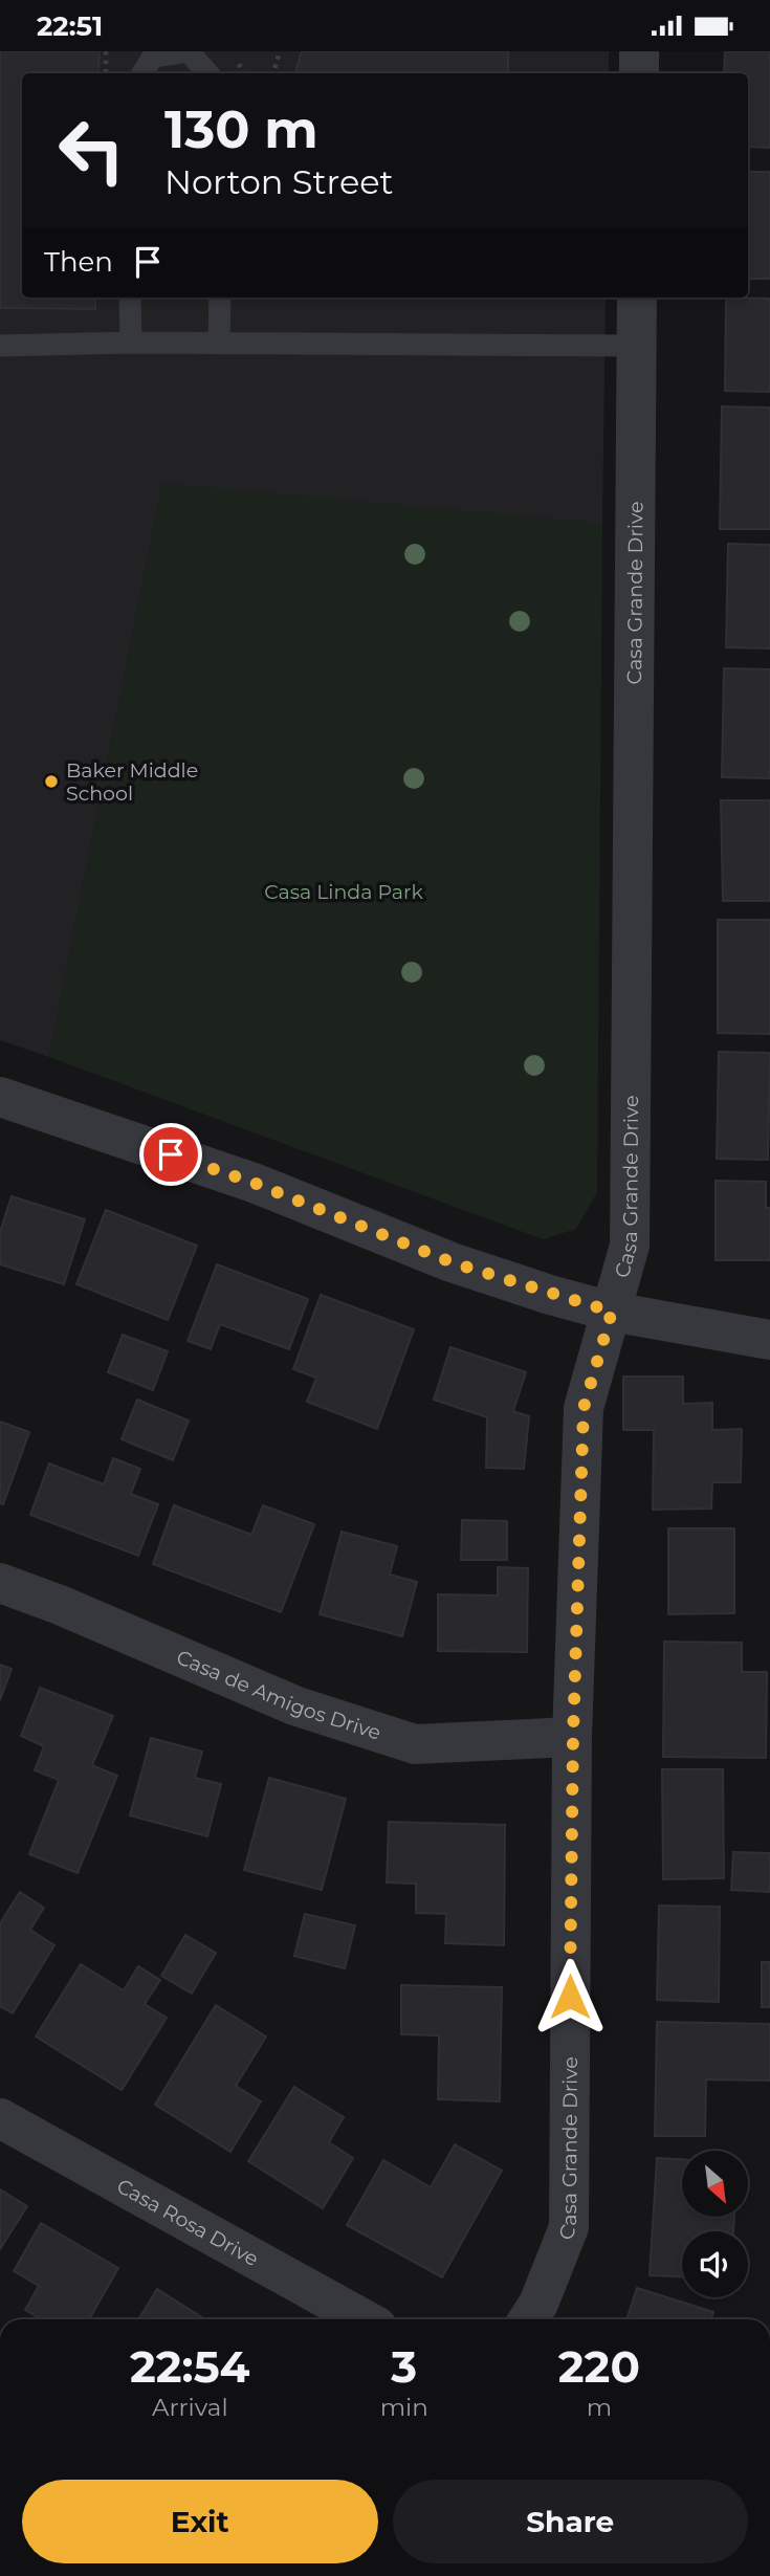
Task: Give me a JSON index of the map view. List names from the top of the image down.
{
  "streets": {
    "street": ["Casa Grande Drive", "Casa de Amigos Drive", "Casa Rosa Drive"]
  },
  "crossings": [
    ["Casa Grande Drive", "Casa de Amigos Drive"]
  ],
  "parks": ["Casa Linda Park"],
  "places": ["Baker Middle School"],
  "north": "bottom right",
  "page": {
    "status": "22:51",
    "turn": ["130 m", "Norton Street"],
    "then": "Then",
    "eta": [
      "22:54",
      "Arrival",
      "3",
      "min",
      "220",
      "m"
    ],
    "buttons": ["Exit", "Share"]
  }
}
